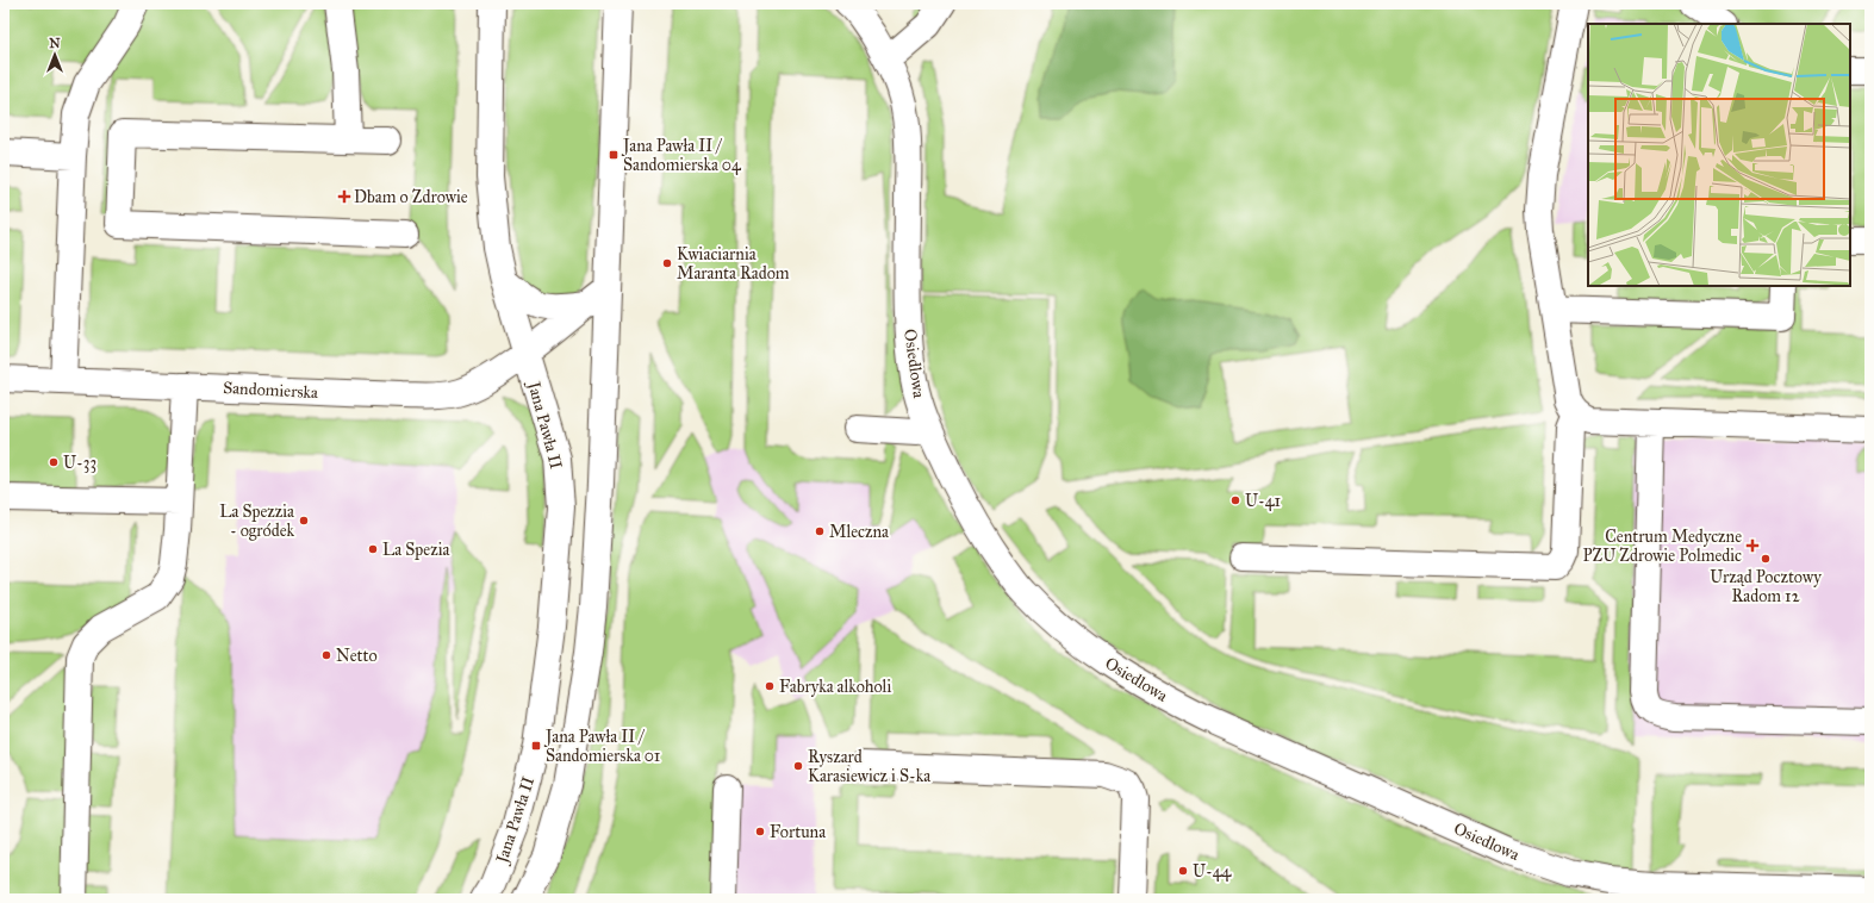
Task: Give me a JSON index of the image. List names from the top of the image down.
{
  "streets": {
    "street": ["Osiedlowa", "Sandomierska", "Jana Pawła II"]
  },
  "crossings": [
    ["Sandomierska", "Jana Pawła II"]
  ],
  "places": {
    "transit": ["Jana Pawła II / Sandomierska 04", "Jana Pawła II / Sandomierska 01"],
    "health": ["Dbam o Zdrowie", "Centrum Medyczne PZU Zdrowie Polmedic"],
    "other": [
      "Kwiaciarnia Maranta Radom",
      "U-33",
      "U-41",
      "La Spezzia - ogródek",
      "Mleczna",
      "La Spezia",
      "Urząd Pocztowy Radom 12",
      "Netto",
      "Fabryka alkoholi",
      "Ryszard Karasiewicz i S-ka",
      "Fortuna",
      "U-44"
    ]
  },
  "north": "top"
}
